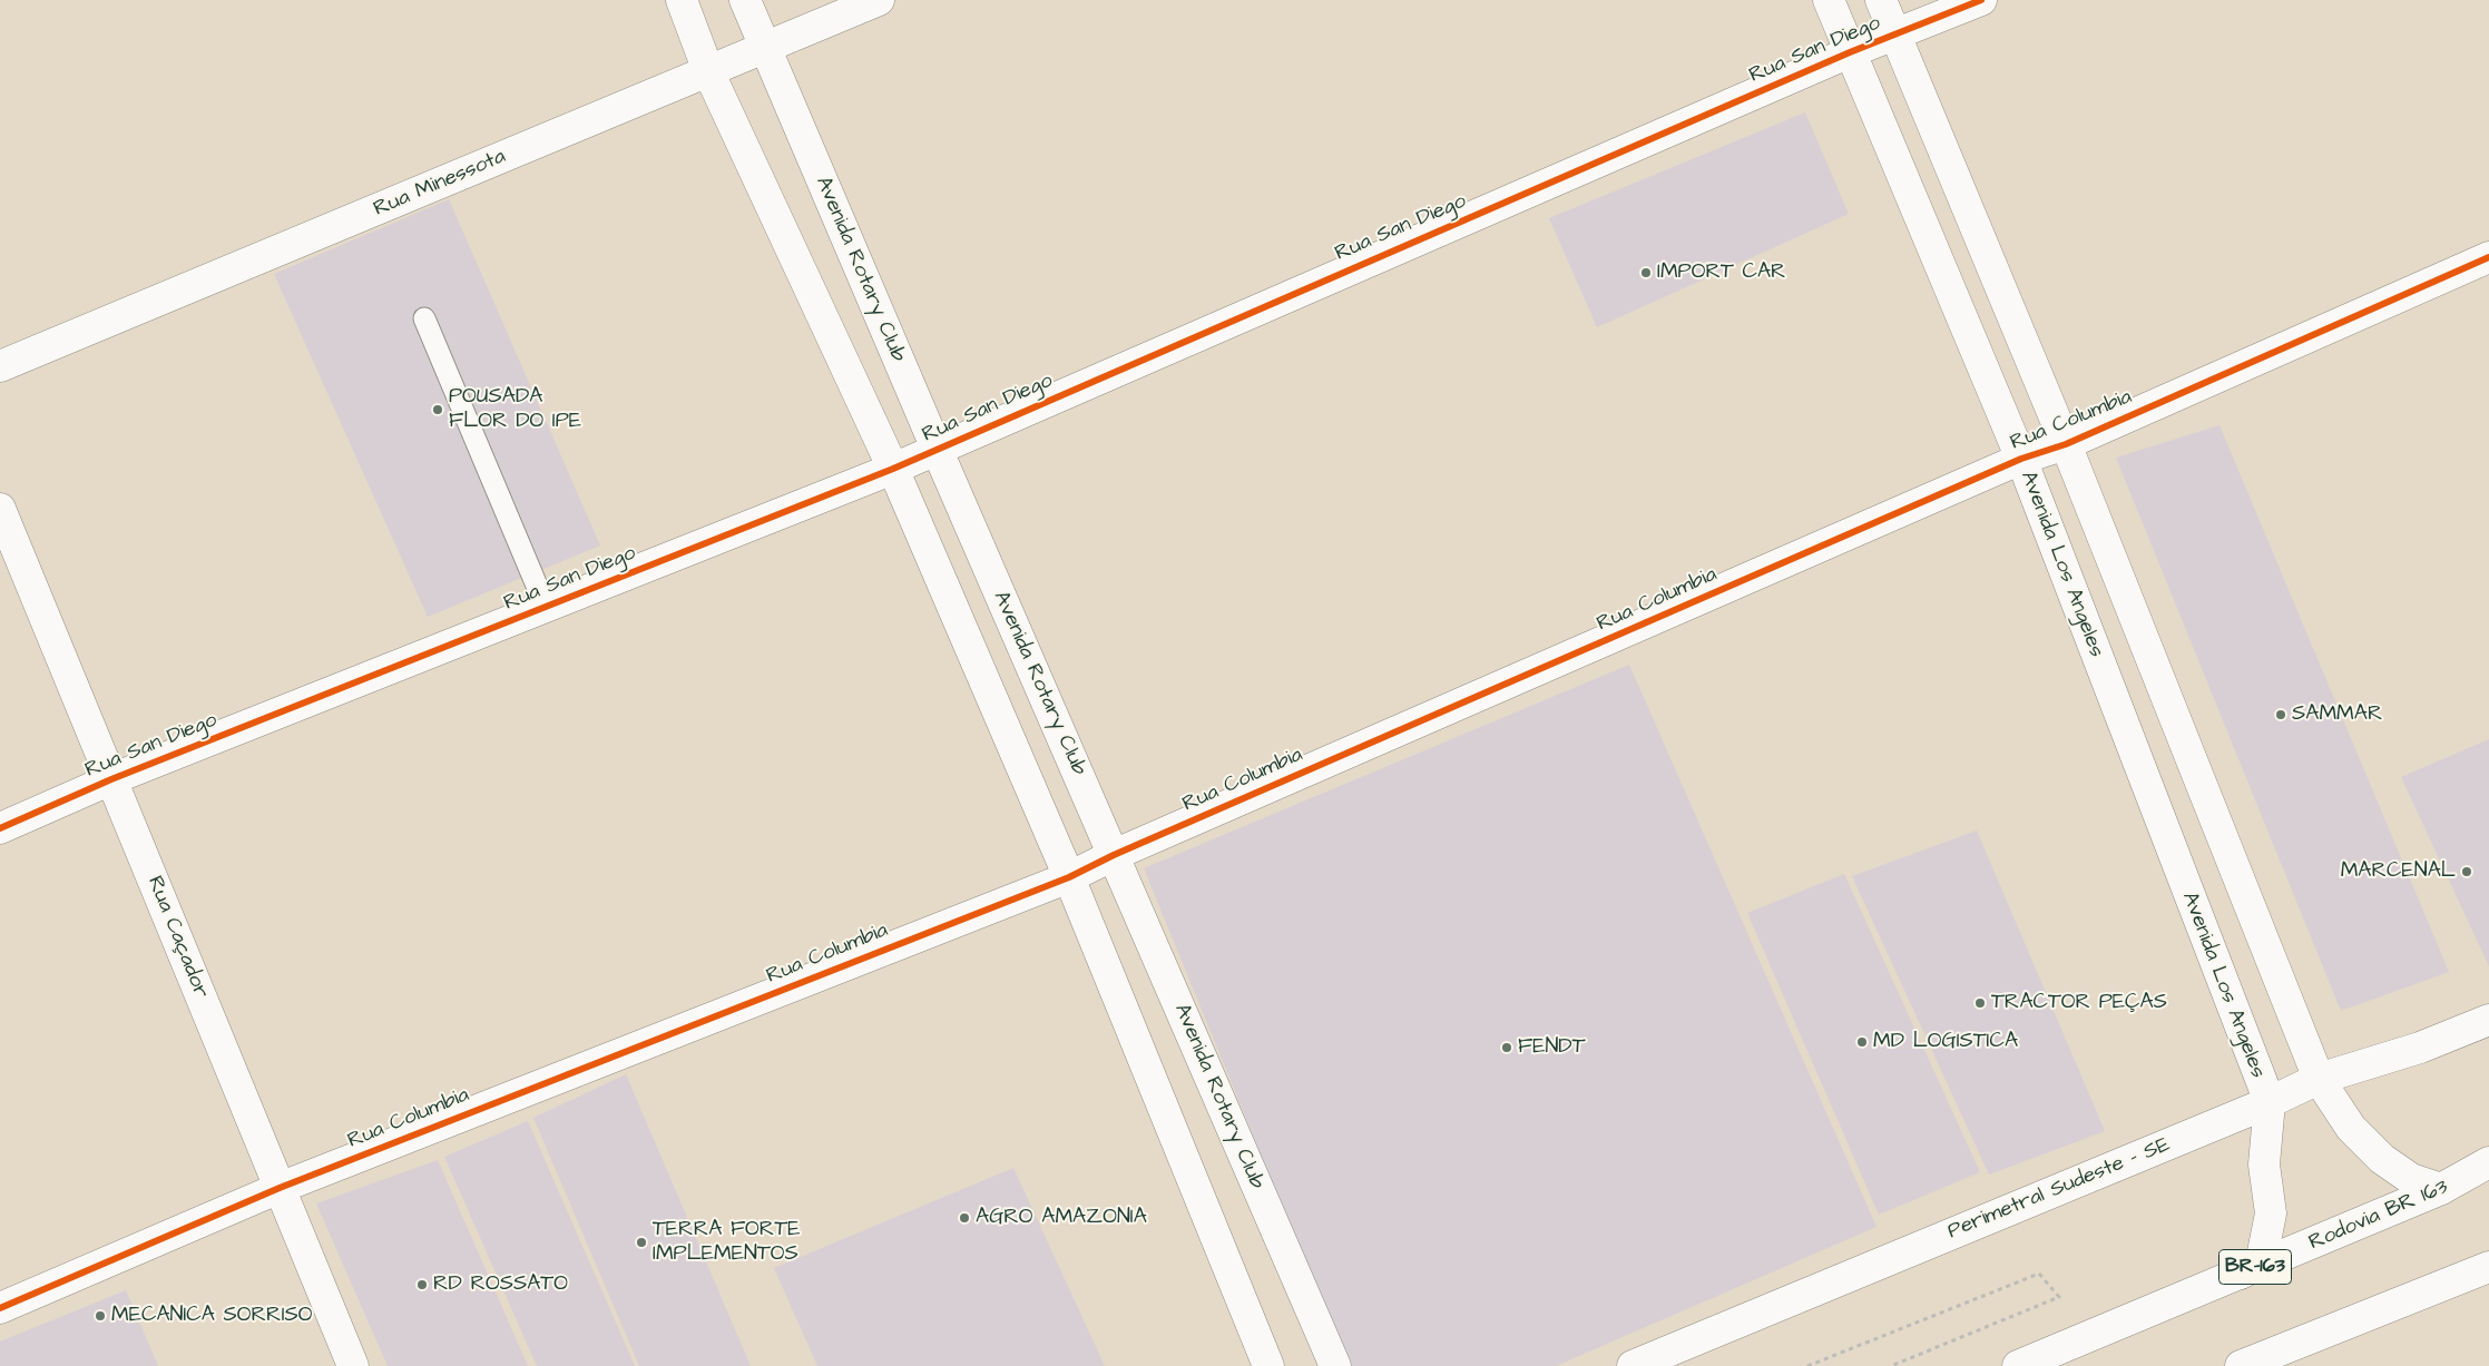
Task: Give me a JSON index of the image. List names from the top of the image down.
{
  "streets": {
    "main road": [
      "Rua San Diego",
      "Rua Minessota",
      "Avenida Rotary Club",
      "Rua Columbia",
      "Avenida Los Angeles",
      "Rua Caçador",
      "Perimetral Sudeste - SE",
      "Rodovia BR 163",
      "BR-163"
    ]
  },
  "crossings": [
    ["Rua San Diego", "Avenida Rotary Club"],
    ["Rua San Diego", "Avenida Los Angeles"],
    ["Rua San Diego", "Rua Caçador"],
    ["Rua Minessota", "Avenida Rotary Club"],
    ["Avenida Rotary Club", "Rua Columbia"],
    ["Rua Columbia", "Avenida Los Angeles"],
    ["Rua Columbia", "Rua Caçador"],
    ["Avenida Los Angeles", "Perimetral Sudeste - SE"]
  ],
  "places": [
    "IMPORT CAR",
    "POUSADA FLOR DO IPE",
    "SAMMAR",
    "MARCENAL",
    "TRACTOR PEÇAS",
    "MD LOGISTICA",
    "FENDT",
    "AGRO AMAZONIA",
    "TERRA FORTE IMPLEMENTOS",
    "RD ROSSATO",
    "MECANICA SORRISO"
  ]
}
